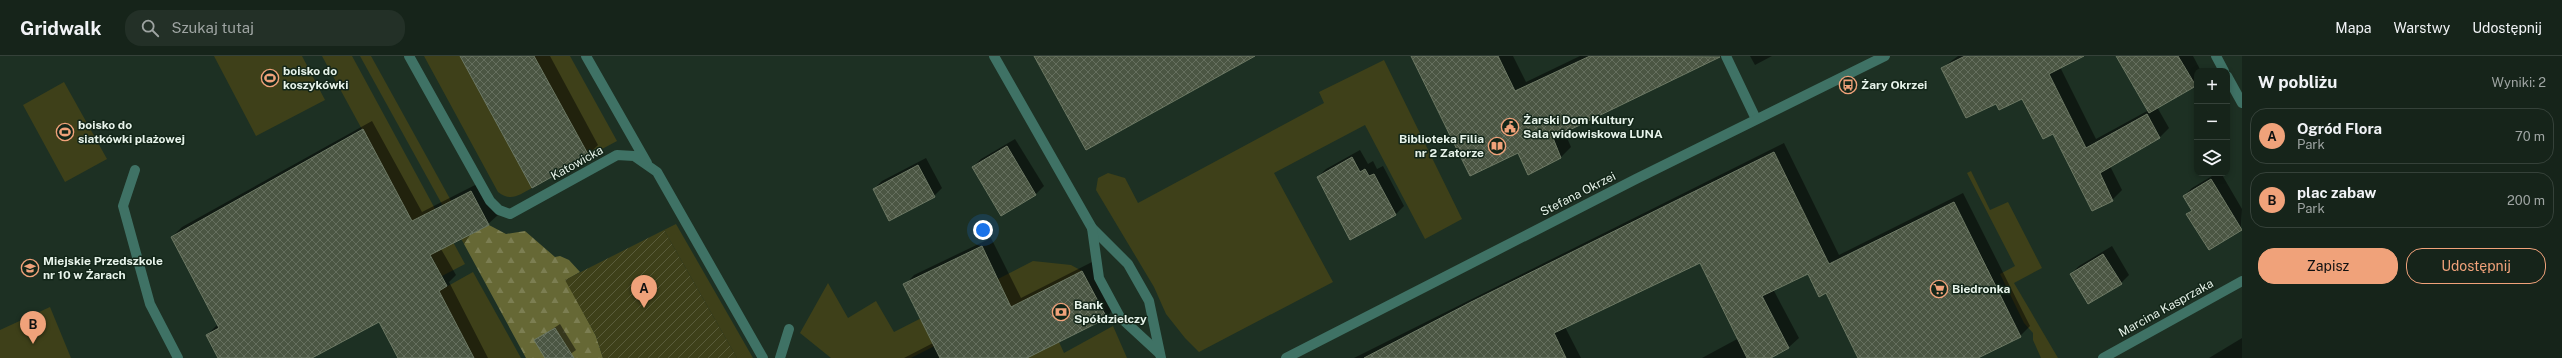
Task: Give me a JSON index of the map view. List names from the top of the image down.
{
  "streets": {
    "street": ["Katowicka", "Stefana Okrzei", "Marcina Kasprzaka"]
  },
  "places": {
    "sports": ["boisko do koszykówki", "boisko do siatkówki plażowej"],
    "bus stop": ["Żary Okrzei"],
    "public building": ["Żarski Dom Kultury Sala widowiskowa LUNA"],
    "library": ["Biblioteka Filia nr 2 Zatorze"],
    "school or university": ["Miejskie Przedszkole nr 10 w Żarach"],
    "supermarket": ["Biedronka"],
    "bank": ["Bank Spółdzielczy"]
  },
  "page": {
    "header": "Gridwalk",
    "search": "Szukaj tutaj",
    "nav": ["Mapa", "Warstwy", "Udostępnij"],
    "heading": ["W pobliżu", "Wyniki: 2"],
    "map_buttons": ["+", "−"],
    "list": [
      {
        "mark": "A",
        "name": "Ogród Flora",
        "note": "Park",
        "value": "70 m"
      },
      {
        "mark": "B",
        "name": "plac zabaw",
        "note": "Park",
        "value": "200 m"
      }
    ],
    "buttons": ["Zapisz", "Udostępnij"],
    "pins": ["A", "B"]
  }
}
